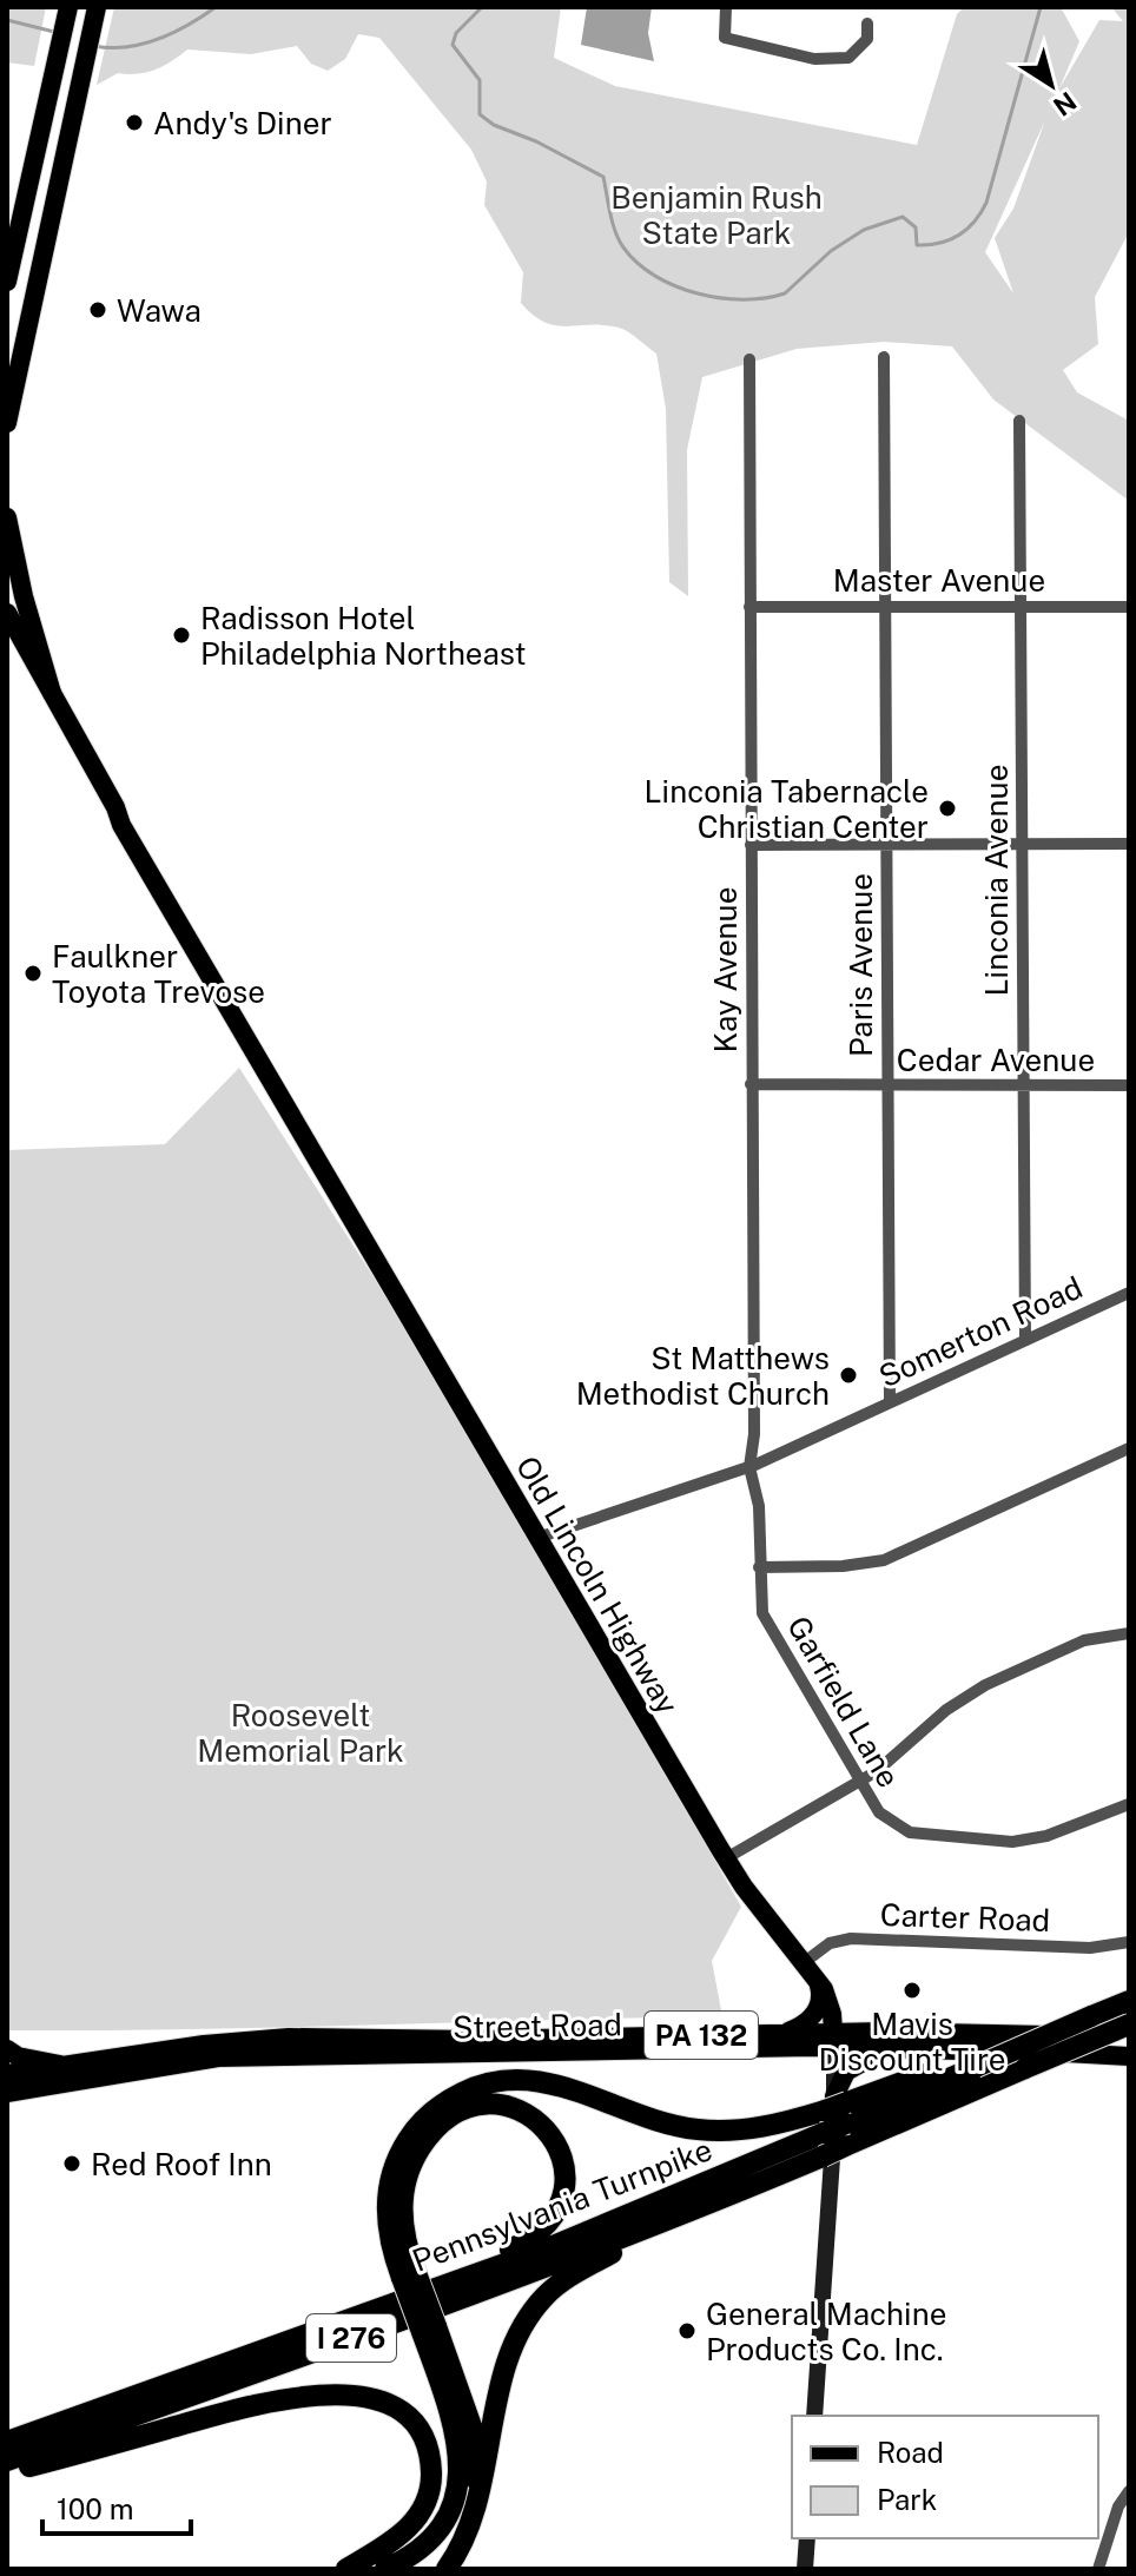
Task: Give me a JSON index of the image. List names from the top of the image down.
{
  "streets": {
    "highway": ["Pennsylvania Turnpike", "I 276"],
    "main road": ["Old Lincoln Highway", "Street Road", "PA 132"],
    "street": [
      "Master Avenue",
      "Linconia Avenue",
      "Paris Avenue",
      "Kay Avenue",
      "Cedar Avenue",
      "Somerton Road",
      "Garfield Lane",
      "Carter Road"
    ]
  },
  "crossings": [
    ["Master Avenue", "Linconia Avenue"],
    ["Master Avenue", "Paris Avenue"],
    ["Master Avenue", "Kay Avenue"],
    ["Linconia Avenue", "Cedar Avenue"],
    ["Linconia Avenue", "Somerton Road"],
    ["Paris Avenue", "Cedar Avenue"],
    ["Paris Avenue", "Somerton Road"],
    ["Kay Avenue", "Cedar Avenue"],
    ["Kay Avenue", "Somerton Road"],
    ["Kay Avenue", "Garfield Lane"],
    ["Somerton Road", "Old Lincoln Highway"],
    ["Somerton Road", "Garfield Lane"],
    ["Old Lincoln Highway", "Carter Road"],
    ["Old Lincoln Highway", "Street Road"],
    ["Old Lincoln Highway", "Pennsylvania Turnpike"]
  ],
  "parks": ["Benjamin Rush State Park", "Roosevelt Memorial Park"],
  "places": [
    "Andy's Diner",
    "Wawa",
    "Radisson Hotel Philadelphia Northeast",
    "Linconia Tabernacle Christian Center",
    "Faulkner Toyota Trevose",
    "St Matthews Methodist Church",
    "Mavis Discount Tire",
    "Red Roof Inn",
    "General Machine Products Co. Inc."
  ],
  "legend": ["Road", "Park"],
  "scale_bar": "100 m",
  "north": "bottom right"
}
